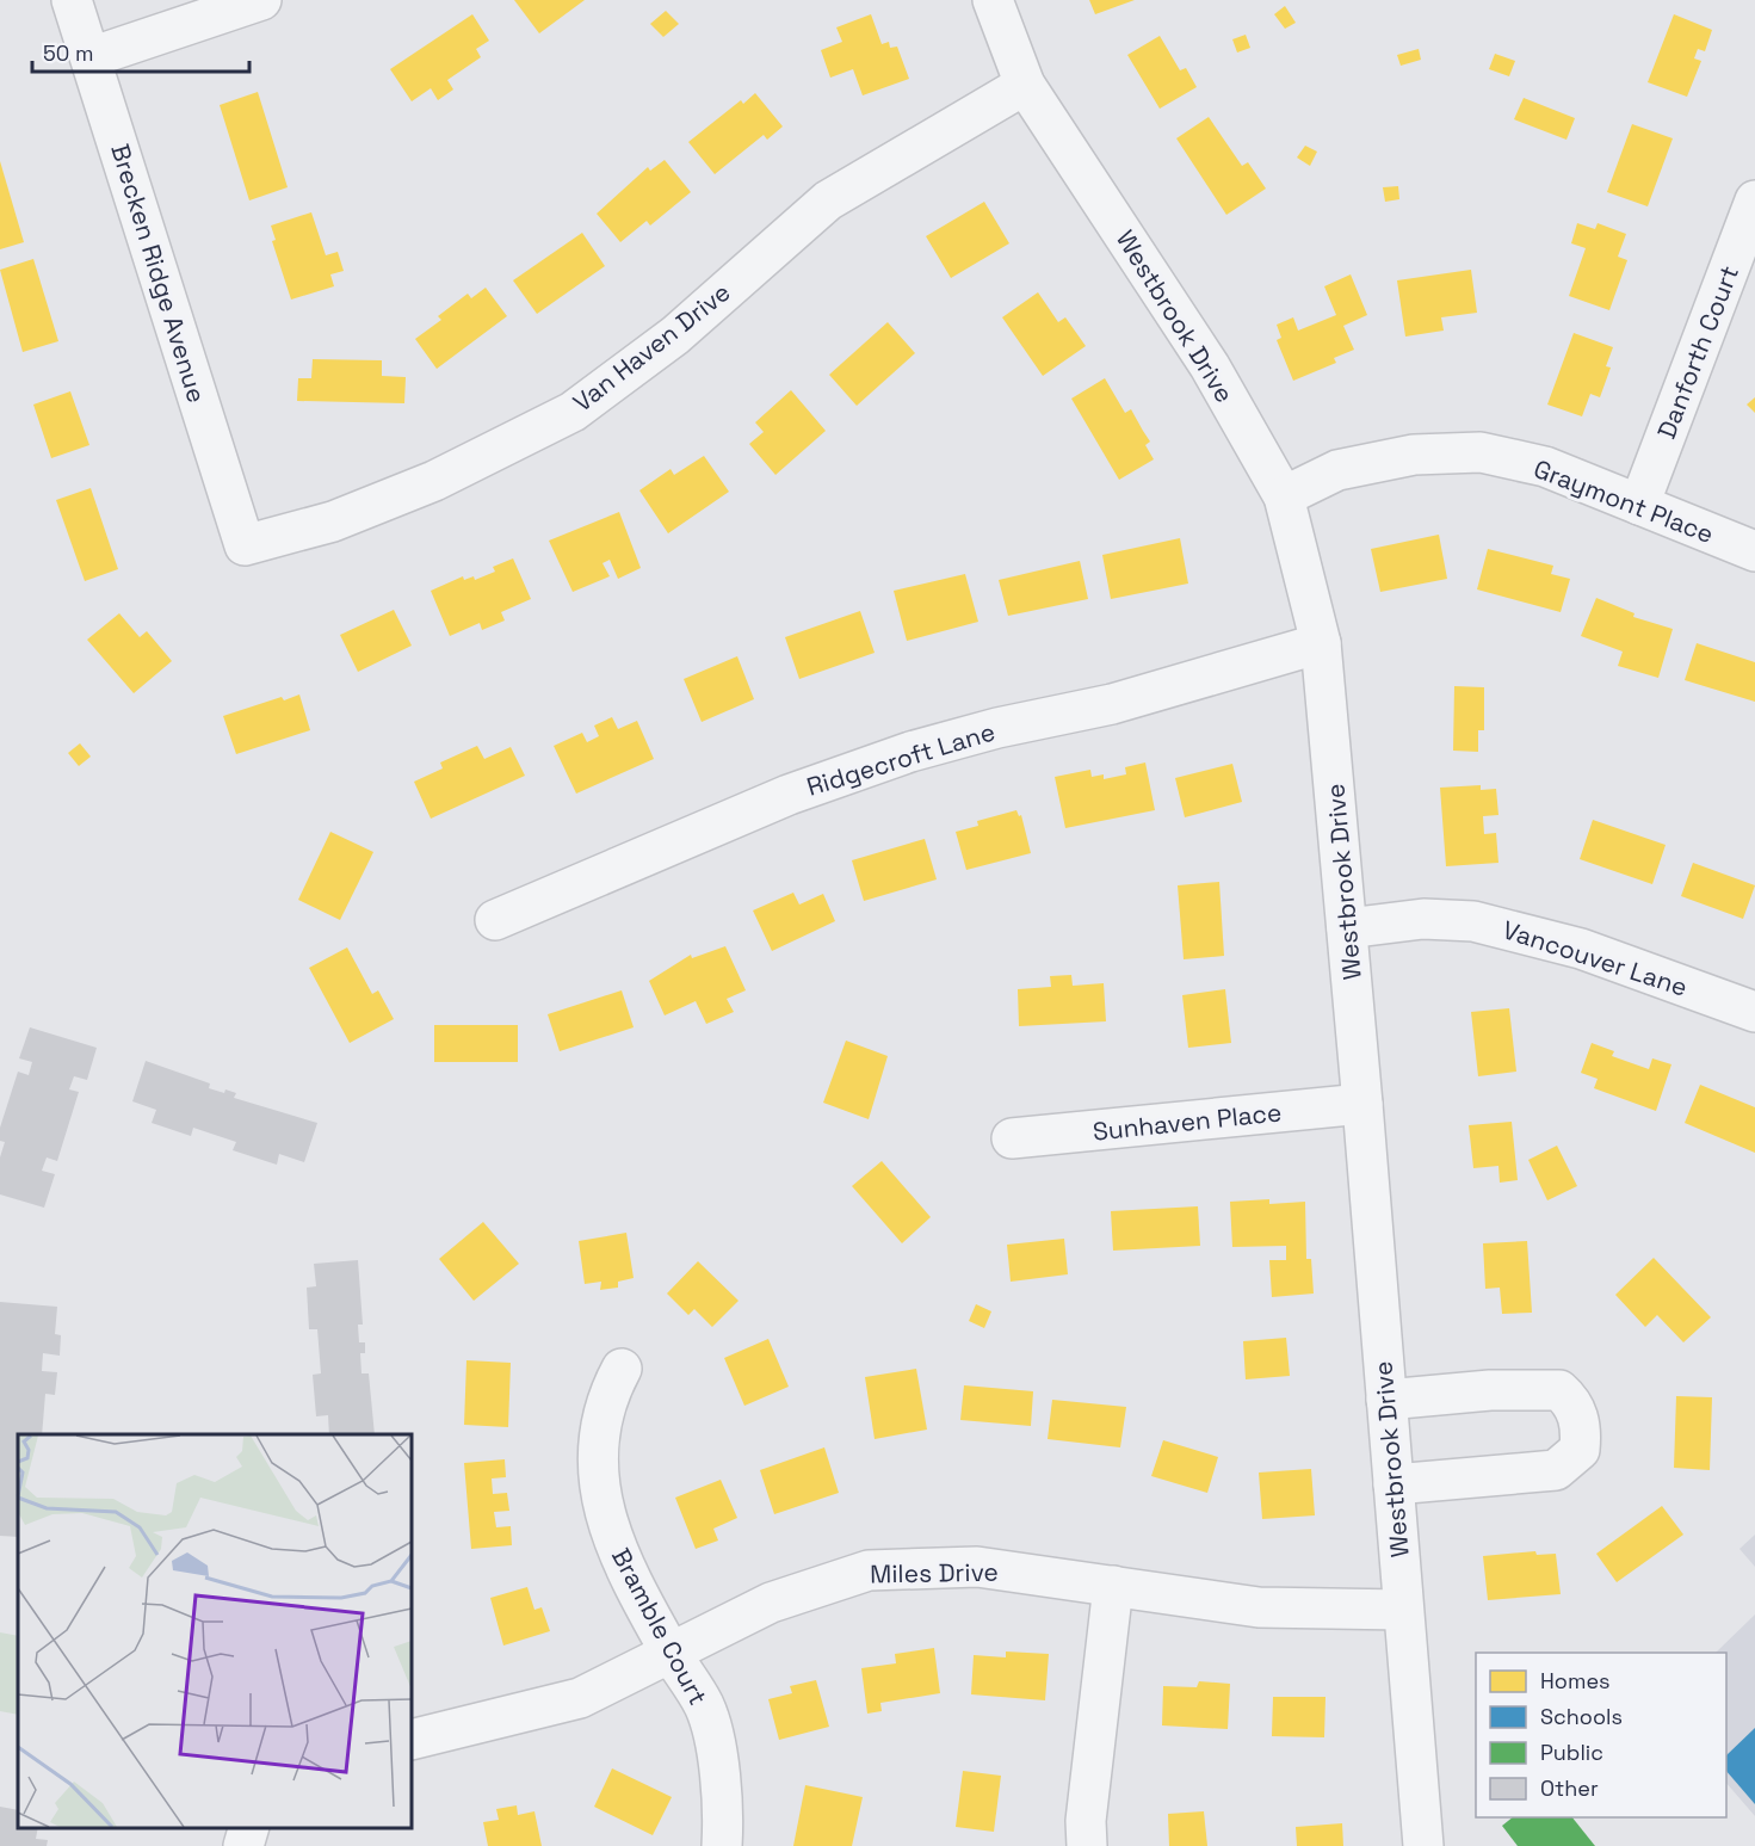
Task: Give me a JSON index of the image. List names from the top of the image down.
{
  "streets": {
    "street": [
      "Brecken Ridge Avenue",
      "Westbrook Drive",
      "Van Haven Drive",
      "Danforth Court",
      "Graymont Place",
      "Ridgecroft Lane",
      "Vancouver Lane",
      "Sunhaven Place",
      "Miles Drive",
      "Bramble Court"
    ]
  },
  "crossings": [
    ["Brecken Ridge Avenue", "Van Haven Drive"],
    ["Westbrook Drive", "Van Haven Drive"],
    ["Westbrook Drive", "Graymont Place"],
    ["Westbrook Drive", "Ridgecroft Lane"],
    ["Westbrook Drive", "Vancouver Lane"],
    ["Westbrook Drive", "Sunhaven Place"],
    ["Westbrook Drive", "Miles Drive"],
    ["Danforth Court", "Graymont Place"],
    ["Miles Drive", "Bramble Court"]
  ],
  "legend": [
    "Homes",
    "Schools",
    "Public",
    "Other"
  ],
  "scale_bar": "50 m"
}
